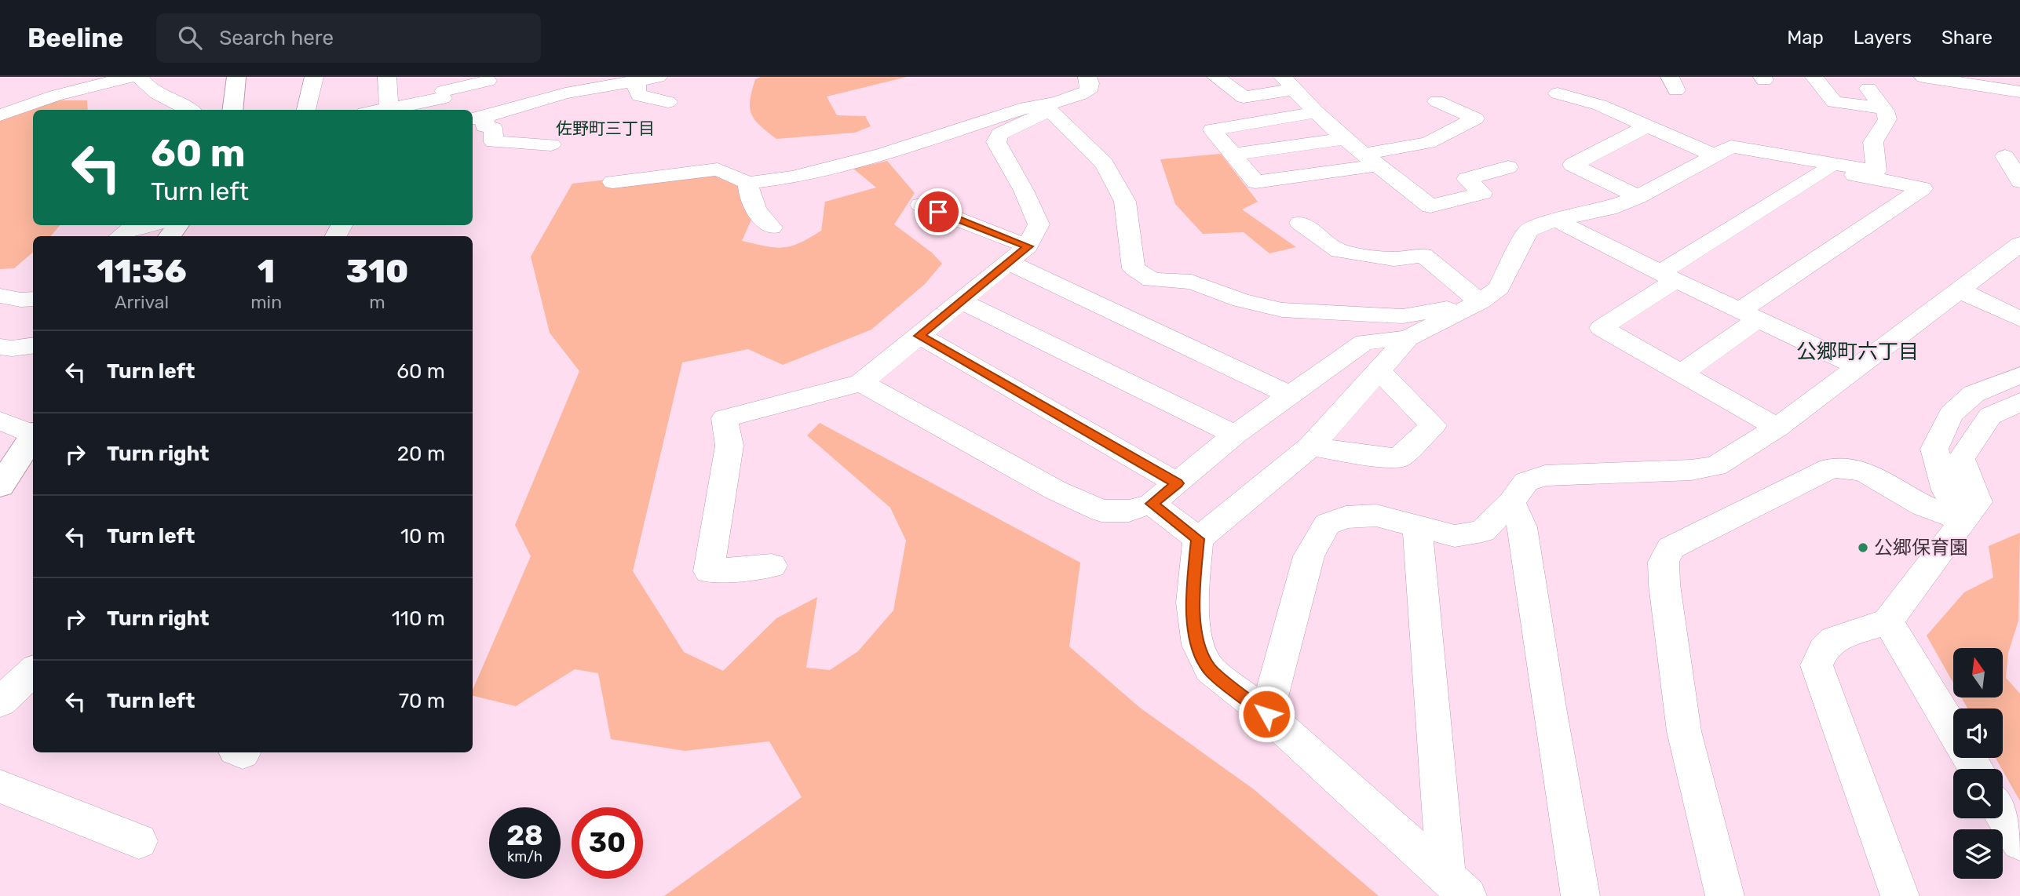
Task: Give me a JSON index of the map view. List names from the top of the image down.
{
  "districts": ["佐野町三丁目", "公郷町六丁目"],
  "places": ["公郷保育園"],
  "north": "top",
  "page": {
    "header": "Beeline",
    "search": "Search here",
    "nav": ["Map", "Layers", "Share"],
    "turn": ["60 m", "Turn left"],
    "eta": [
      "11:36",
      "Arrival",
      "1",
      "min",
      "310",
      "m"
    ],
    "list": [
      {
        "name": "Turn left",
        "value": "60 m"
      },
      {
        "name": "Turn right",
        "value": "20 m"
      },
      {
        "name": "Turn left",
        "value": "10 m"
      },
      {
        "name": "Turn right",
        "value": "110 m"
      },
      {
        "name": "Turn left",
        "value": "70 m"
      }
    ],
    "speed": "28 km/h",
    "limit": "30"
  }
}
